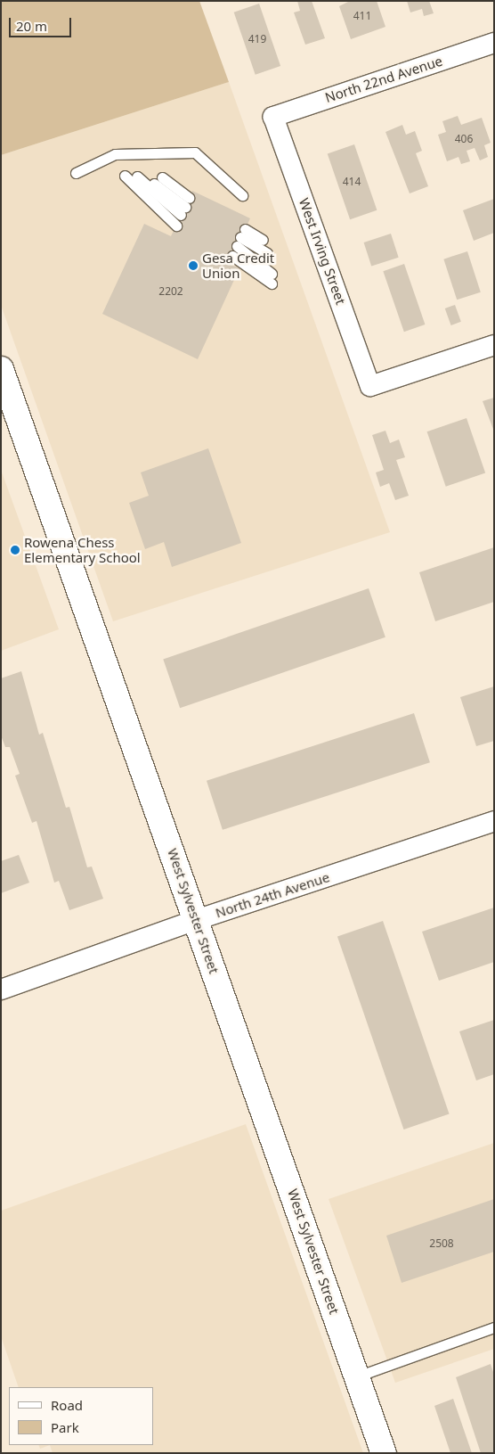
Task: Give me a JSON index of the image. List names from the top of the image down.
{
  "streets": {
    "street": [
      "North 22nd Avenue",
      "West Irving Street",
      "North 24th Avenue",
      "West Sylvester Street"
    ]
  },
  "crossings": [
    ["North 22nd Avenue", "West Irving Street"],
    ["North 24th Avenue", "West Sylvester Street"]
  ],
  "places": ["Gesa Credit Union", "Rowena Chess Elementary School"],
  "house_numbers": [
    "411",
    "419",
    "406",
    "414",
    "2202",
    "2508"
  ],
  "legend": ["Road", "Park"],
  "scale_bar": "20 m"
}
